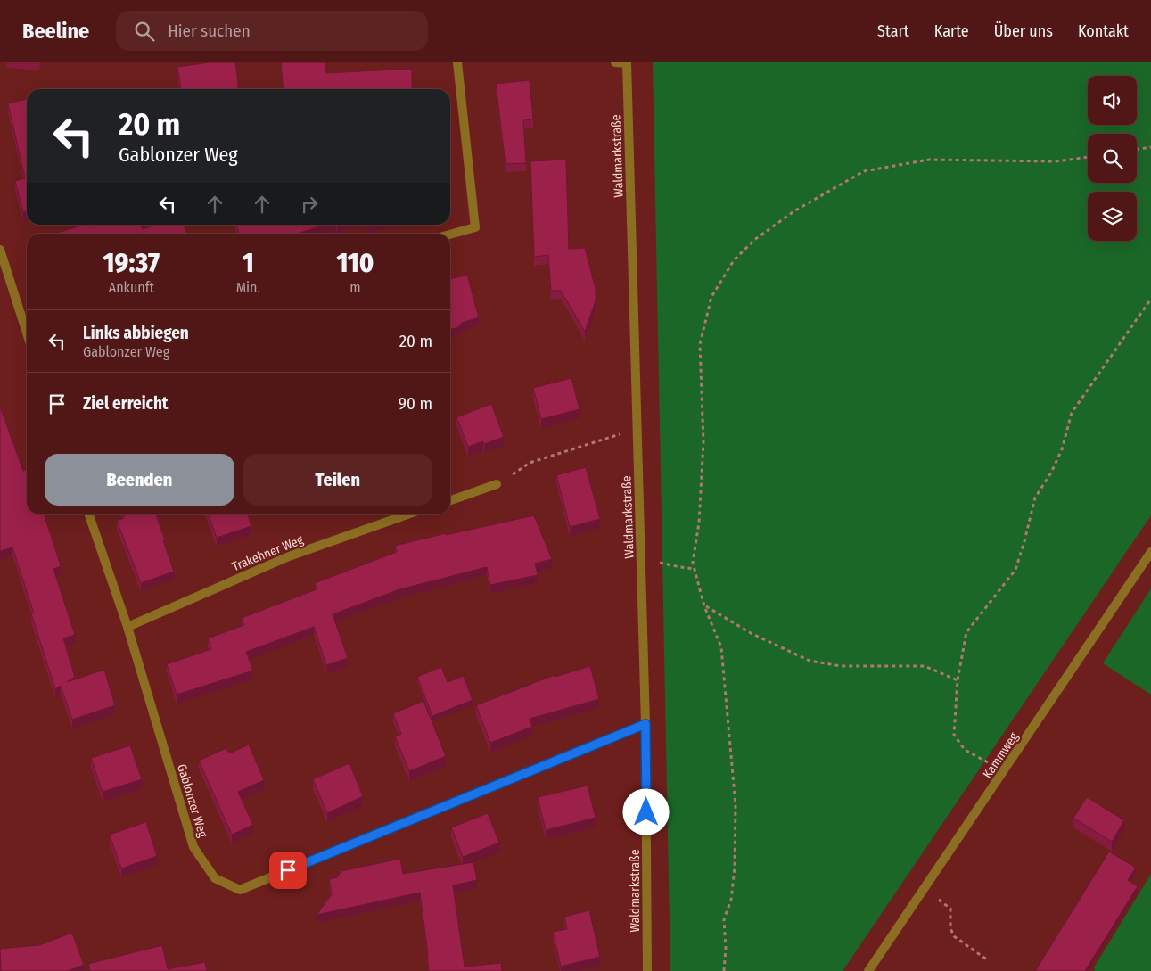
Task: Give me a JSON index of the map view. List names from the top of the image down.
{
  "streets": {
    "street": [
      "Waldmarkstraße",
      "Trakehner Weg",
      "Kammweg",
      "Gablonzer Weg"
    ]
  },
  "crossings": [
    ["Waldmarkstraße", "Gablonzer Weg"],
    ["Trakehner Weg", "Gablonzer Weg"]
  ],
  "page": {
    "header": "Beeline",
    "search": "Hier suchen",
    "nav": [
      "Start",
      "Karte",
      "Über uns",
      "Kontakt"
    ],
    "turn": ["20 m", "Gablonzer Weg"],
    "eta": [
      "19:37",
      "Ankunft",
      "1",
      "Min.",
      "110",
      "m"
    ],
    "list": [
      {
        "name": "Links abbiegen",
        "note": "Gablonzer Weg",
        "value": "20 m"
      },
      {
        "name": "Ziel erreicht",
        "value": "90 m"
      }
    ],
    "buttons": ["Beenden", "Teilen"]
  }
}
